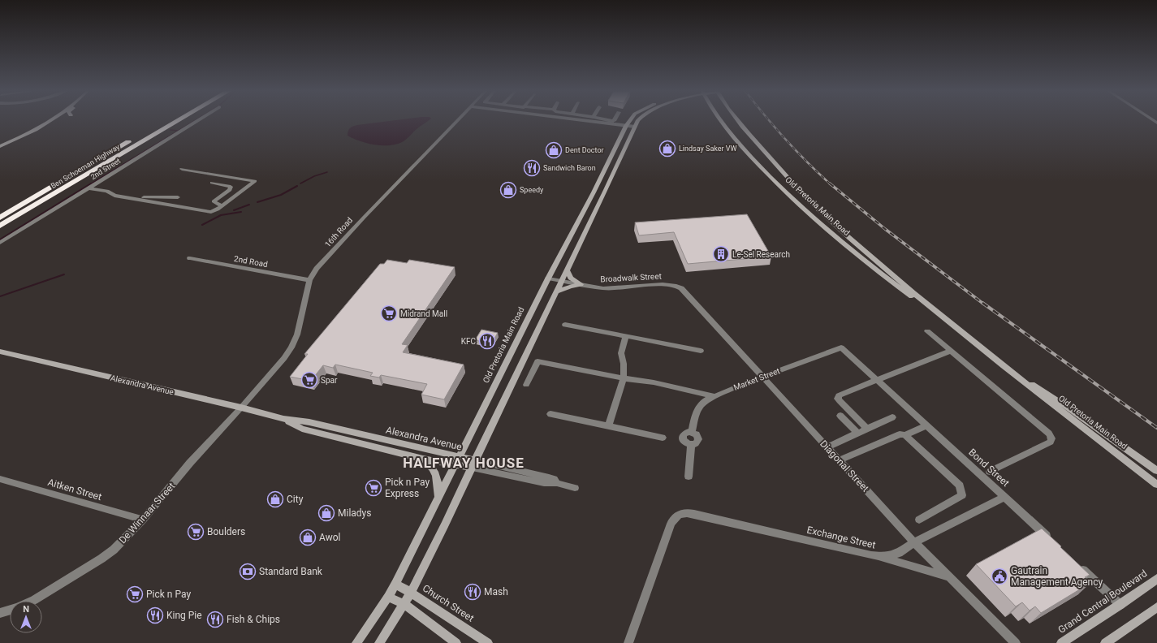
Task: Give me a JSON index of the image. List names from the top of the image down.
{
  "streets": {
    "highway": ["Ben Schoeman Highway"],
    "main road": [
      "Old Pretoria Main Road",
      "Alexandra Avenue",
      "Grand Central Boulevard",
      "Church Street"
    ],
    "street": [
      "2nd Street",
      "16th Road",
      "2nd Road",
      "Broadwalk Street",
      "Market Street",
      "Diagonal Street",
      "Bond Street",
      "Aitken Street",
      "De Winnaar Street",
      "Exchange Street"
    ]
  },
  "crossings": [
    ["Old Pretoria Main Road", "Broadwalk Street"],
    ["Old Pretoria Main Road", "Alexandra Avenue"],
    ["Old Pretoria Main Road", "Church Street"],
    ["16th Road", "2nd Road"],
    ["16th Road", "Alexandra Avenue"],
    ["16th Road", "De Winnaar Street"],
    ["Broadwalk Street", "Diagonal Street"],
    ["Market Street", "Diagonal Street"],
    ["Market Street", "Bond Street"],
    ["Alexandra Avenue", "De Winnaar Street"],
    ["Diagonal Street", "Exchange Street"],
    ["Bond Street", "Exchange Street"],
    ["Aitken Street", "De Winnaar Street"]
  ],
  "districts": ["HALFWAY HOUSE"],
  "places": {
    "shop": [
      "Lindsay Saker VW",
      "Dent Doctor",
      "Speedy",
      "City",
      "Miladys",
      "Awol"
    ],
    "restaurant": [
      "Sandwich Baron",
      "KFC",
      "Mash",
      "King Pie",
      "Fish & Chips"
    ],
    "building": ["Le-Sel Research"],
    "supermarket": [
      "Midrand Mall",
      "Spar",
      "Pick n Pay Express",
      "Boulders",
      "Pick n Pay"
    ],
    "bank": ["Standard Bank"],
    "public building": ["Gautrain Management Agency"]
  },
  "north": "top"
}
